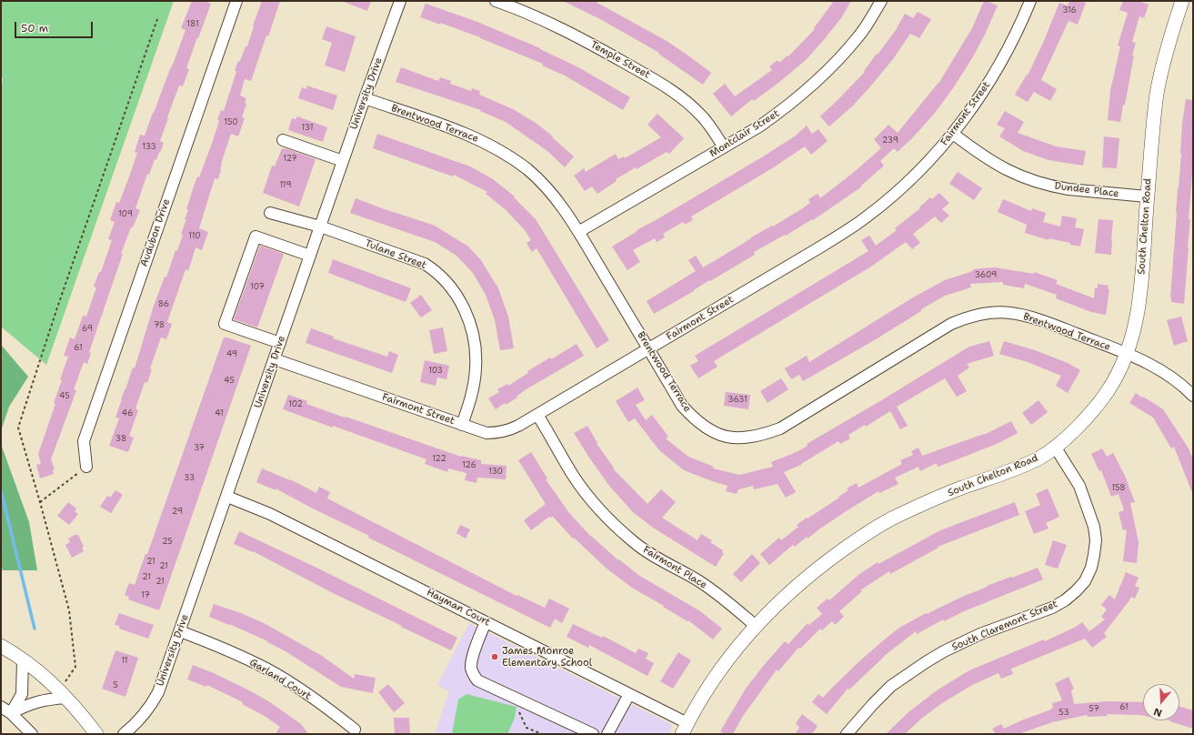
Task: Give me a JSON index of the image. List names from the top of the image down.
{
  "streets": {
    "main road": ["South Chelton Road"],
    "street": [
      "Temple Street",
      "University Drive",
      "Fairmont Street",
      "Brentwood Terrace",
      "Montclair Street",
      "Dundee Place",
      "Audubon Drive",
      "Tulane Street",
      "Fairmont Place",
      "Hayman Court",
      "South Claremont Street",
      "Garland Court"
    ]
  },
  "crossings": [
    ["Temple Street", "Montclair Street"],
    ["University Drive", "Fairmont Street"],
    ["University Drive", "Brentwood Terrace"],
    ["University Drive", "Tulane Street"],
    ["University Drive", "Hayman Court"],
    ["University Drive", "Garland Court"],
    ["Fairmont Street", "Brentwood Terrace"],
    ["Fairmont Street", "Dundee Place"],
    ["Fairmont Street", "Tulane Street"],
    ["Fairmont Street", "Fairmont Place"],
    ["Brentwood Terrace", "Montclair Street"],
    ["Brentwood Terrace", "South Chelton Road"],
    ["Dundee Place", "South Chelton Road"],
    ["South Chelton Road", "Fairmont Place"],
    ["South Chelton Road", "Hayman Court"],
    ["South Chelton Road", "South Claremont Street"]
  ],
  "places": ["James Monroe Elementary School"],
  "house_numbers": [
    "316",
    "181",
    "150",
    "131",
    "239",
    "133",
    "127",
    "119",
    "109",
    "110",
    "3609",
    "107",
    "86",
    "78",
    "69",
    "61",
    "49",
    "103",
    "45",
    "45",
    "3631",
    "102",
    "46",
    "41",
    "38",
    "37",
    "122",
    "126",
    "130",
    "33",
    "158",
    "29",
    "25",
    "21",
    "21",
    "21",
    "21",
    "17",
    "11",
    "5",
    "61",
    "57",
    "53"
  ],
  "scale_bar": "50 m",
  "north": "bottom"
}
